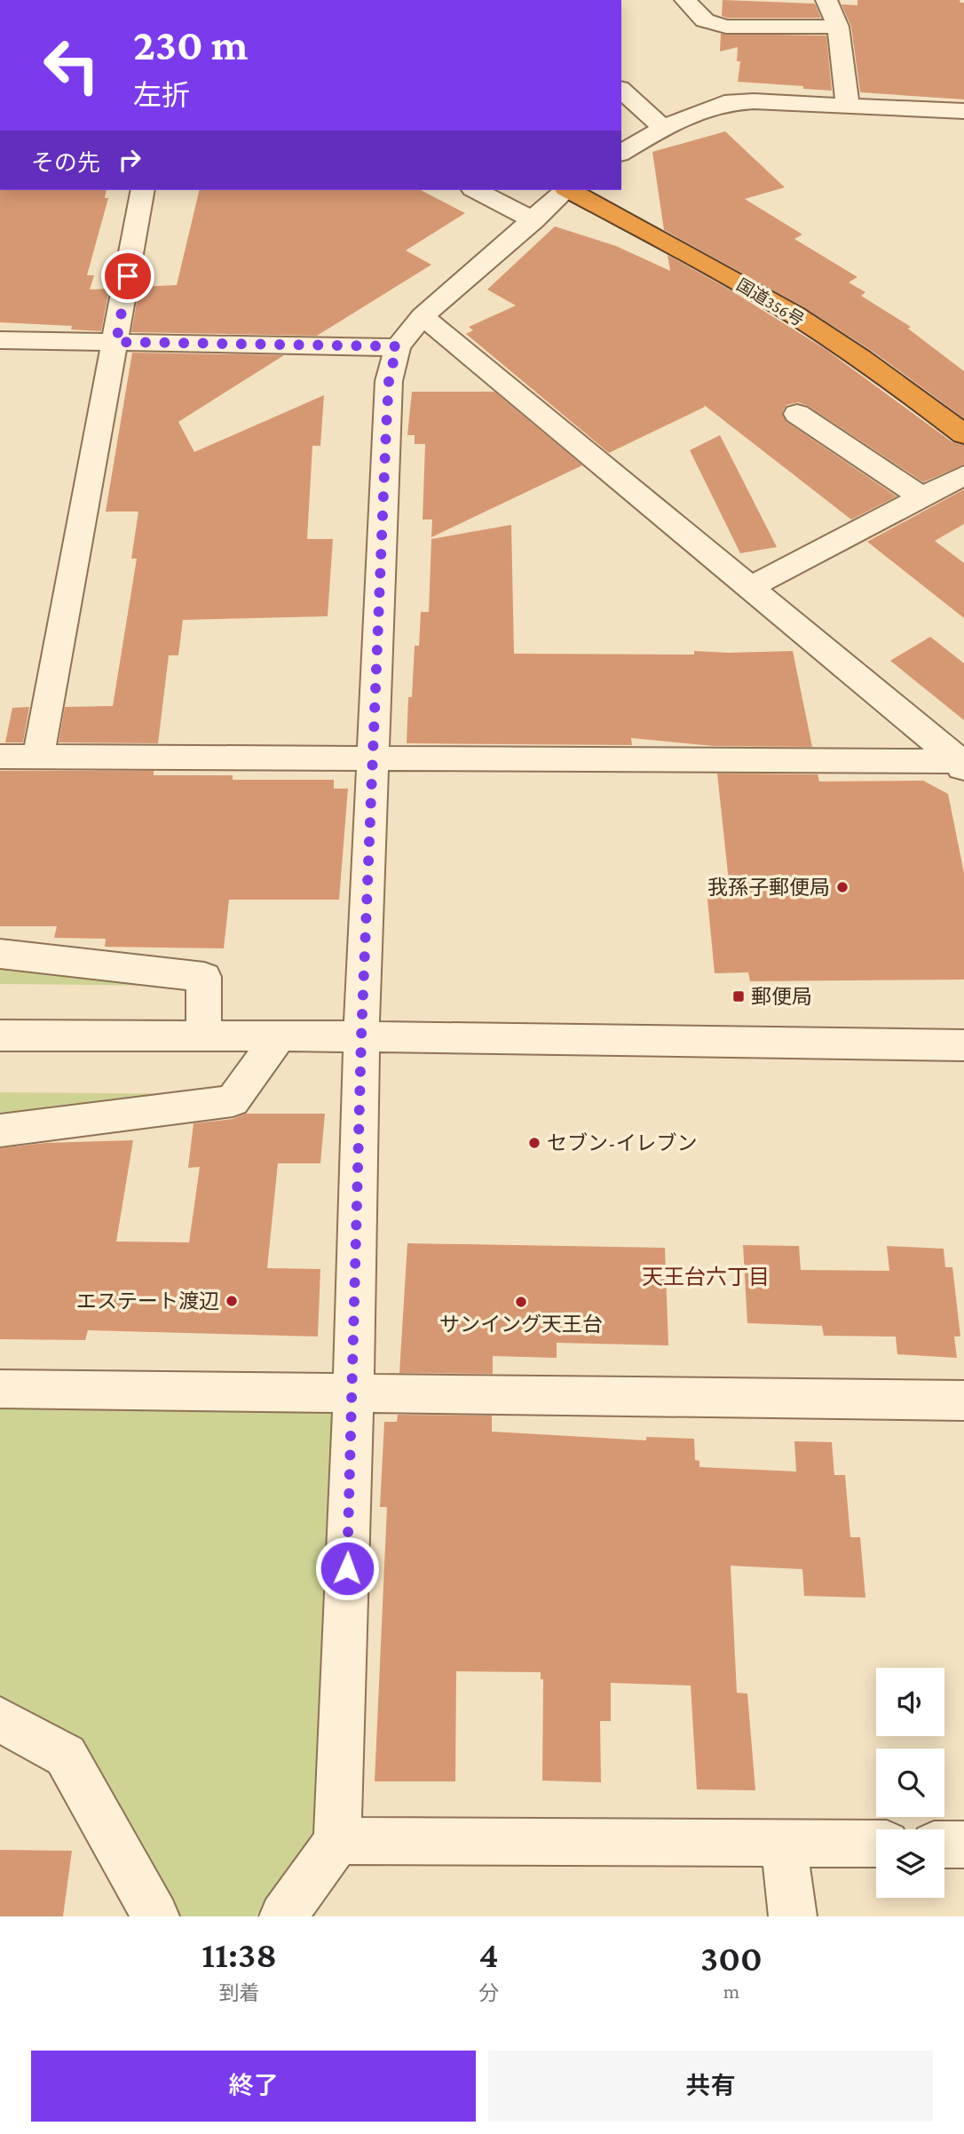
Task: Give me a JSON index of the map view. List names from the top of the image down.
{
  "streets": {
    "highway": ["国道356号"]
  },
  "districts": ["天王台六丁目"],
  "places": {
    "other": [
      "我孫子郵便局",
      "セブン-イレブン",
      "エステート渡辺",
      "サンイング天王台"
    ],
    "transit": ["郵便局"]
  },
  "page": {
    "turn": ["230 m", "左折"],
    "then": "その先",
    "eta": [
      "11:38",
      "到着",
      "4",
      "分",
      "300",
      "m"
    ],
    "buttons": ["終了", "共有"]
  }
}
